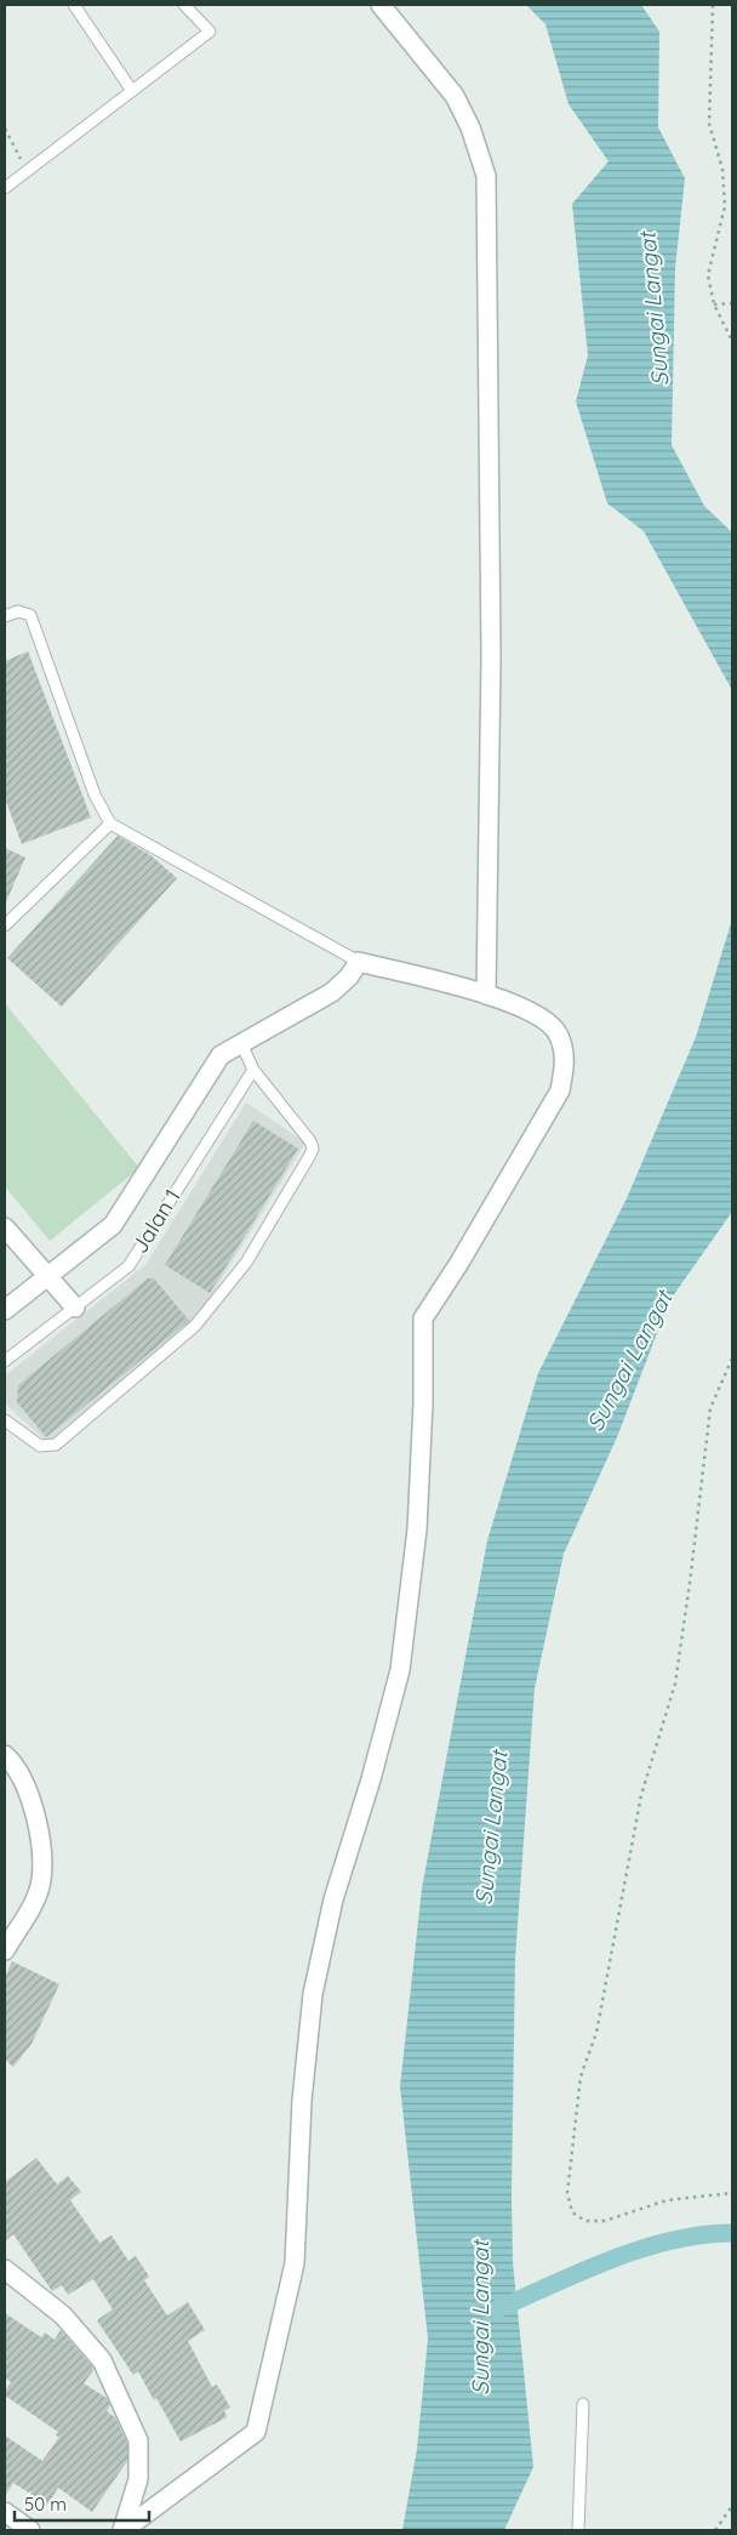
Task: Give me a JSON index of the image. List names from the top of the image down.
{
  "streets": {
    "street": ["Jalan 1"]
  },
  "water": ["Sungai Langat"],
  "scale_bar": "50 m"
}
